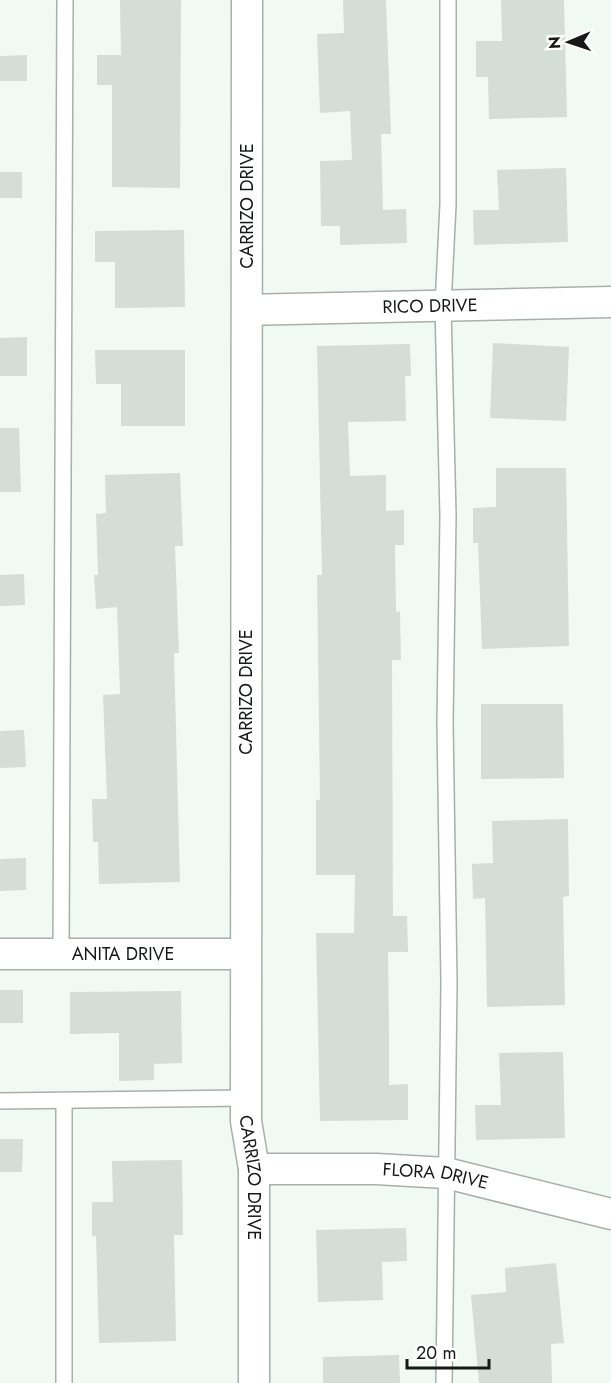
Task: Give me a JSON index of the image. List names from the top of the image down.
{
  "streets": {
    "street": [
      "CARRIZO DRIVE",
      "RICO DRIVE",
      "ANITA DRIVE",
      "FLORA DRIVE"
    ]
  },
  "crossings": [
    ["CARRIZO DRIVE", "RICO DRIVE"],
    ["CARRIZO DRIVE", "ANITA DRIVE"],
    ["CARRIZO DRIVE", "FLORA DRIVE"]
  ],
  "scale_bar": "20 m",
  "north": "left"
}
